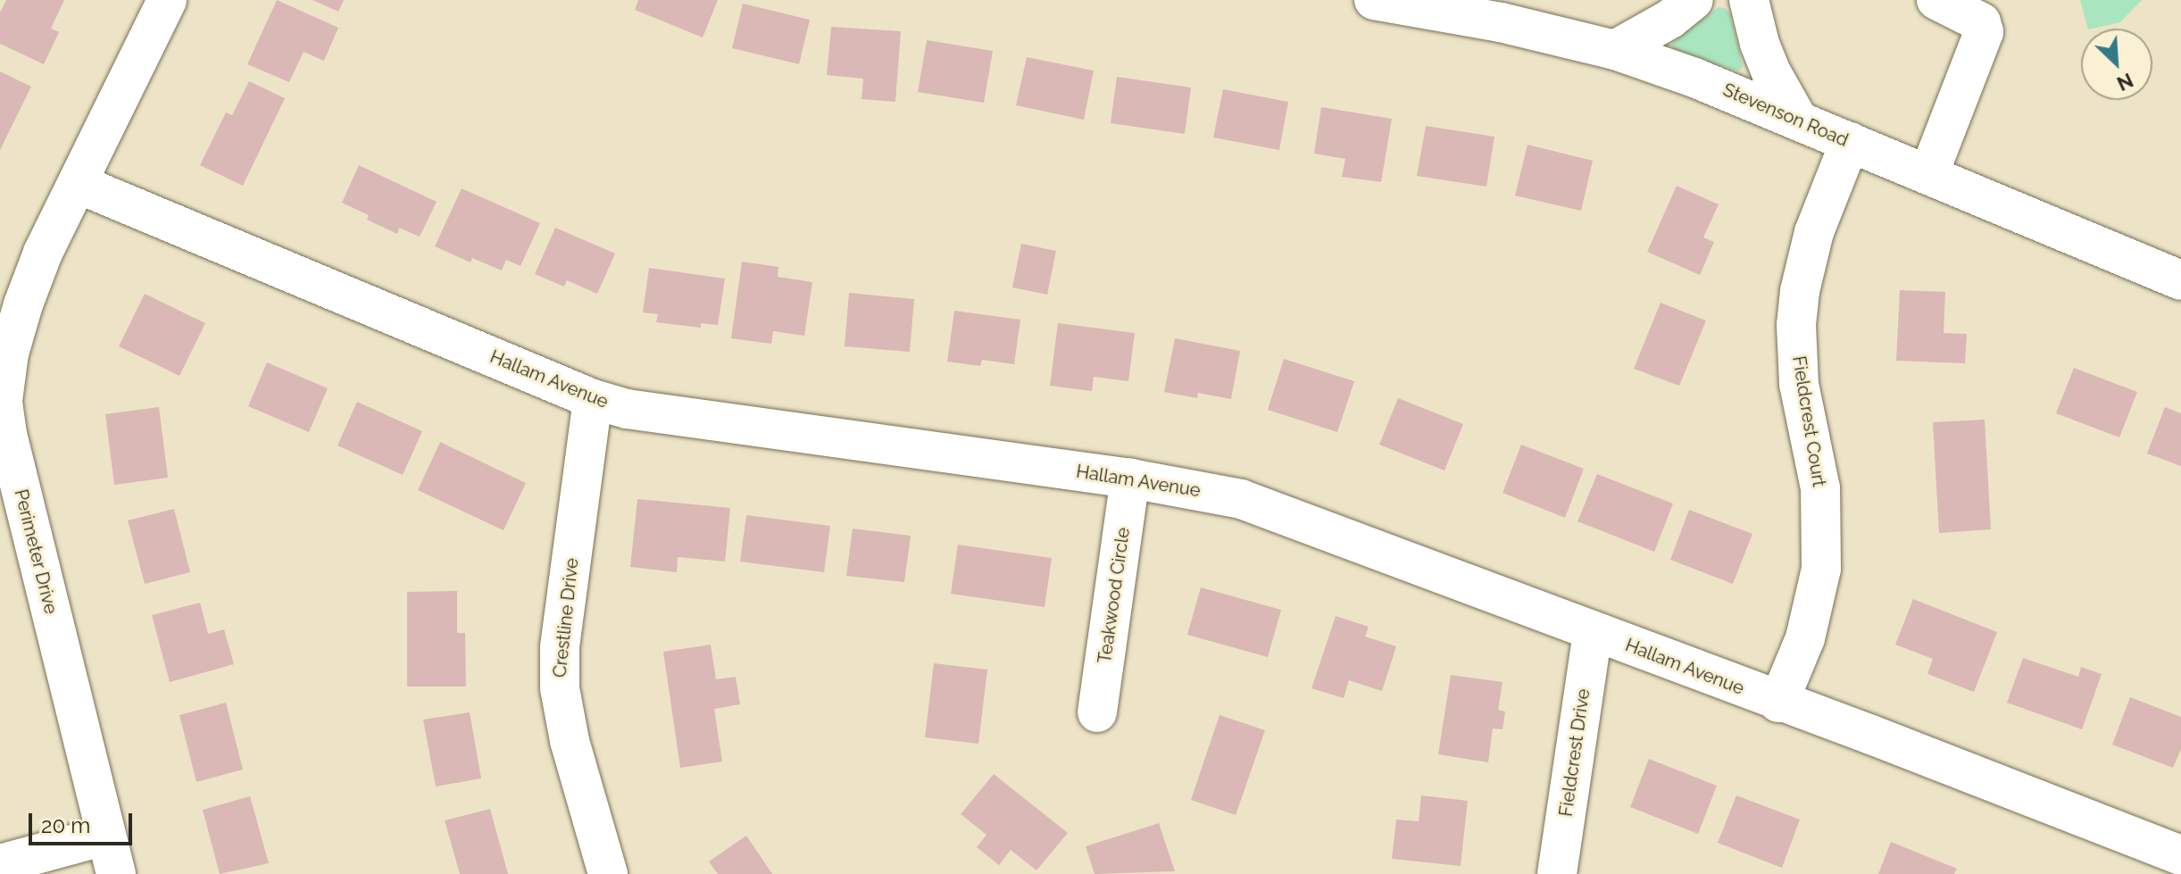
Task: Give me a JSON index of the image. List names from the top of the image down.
{
  "streets": {
    "street": [
      "Stevenson Road",
      "Hallam Avenue",
      "Fieldcrest Court",
      "Perimeter Drive",
      "Teakwood Circle",
      "Crestline Drive",
      "Fieldcrest Drive"
    ]
  },
  "crossings": [
    ["Stevenson Road", "Fieldcrest Court"],
    ["Hallam Avenue", "Fieldcrest Court"],
    ["Hallam Avenue", "Perimeter Drive"],
    ["Hallam Avenue", "Teakwood Circle"],
    ["Hallam Avenue", "Crestline Drive"],
    ["Hallam Avenue", "Fieldcrest Drive"]
  ],
  "scale_bar": "20 m",
  "north": "bottom right"
}
